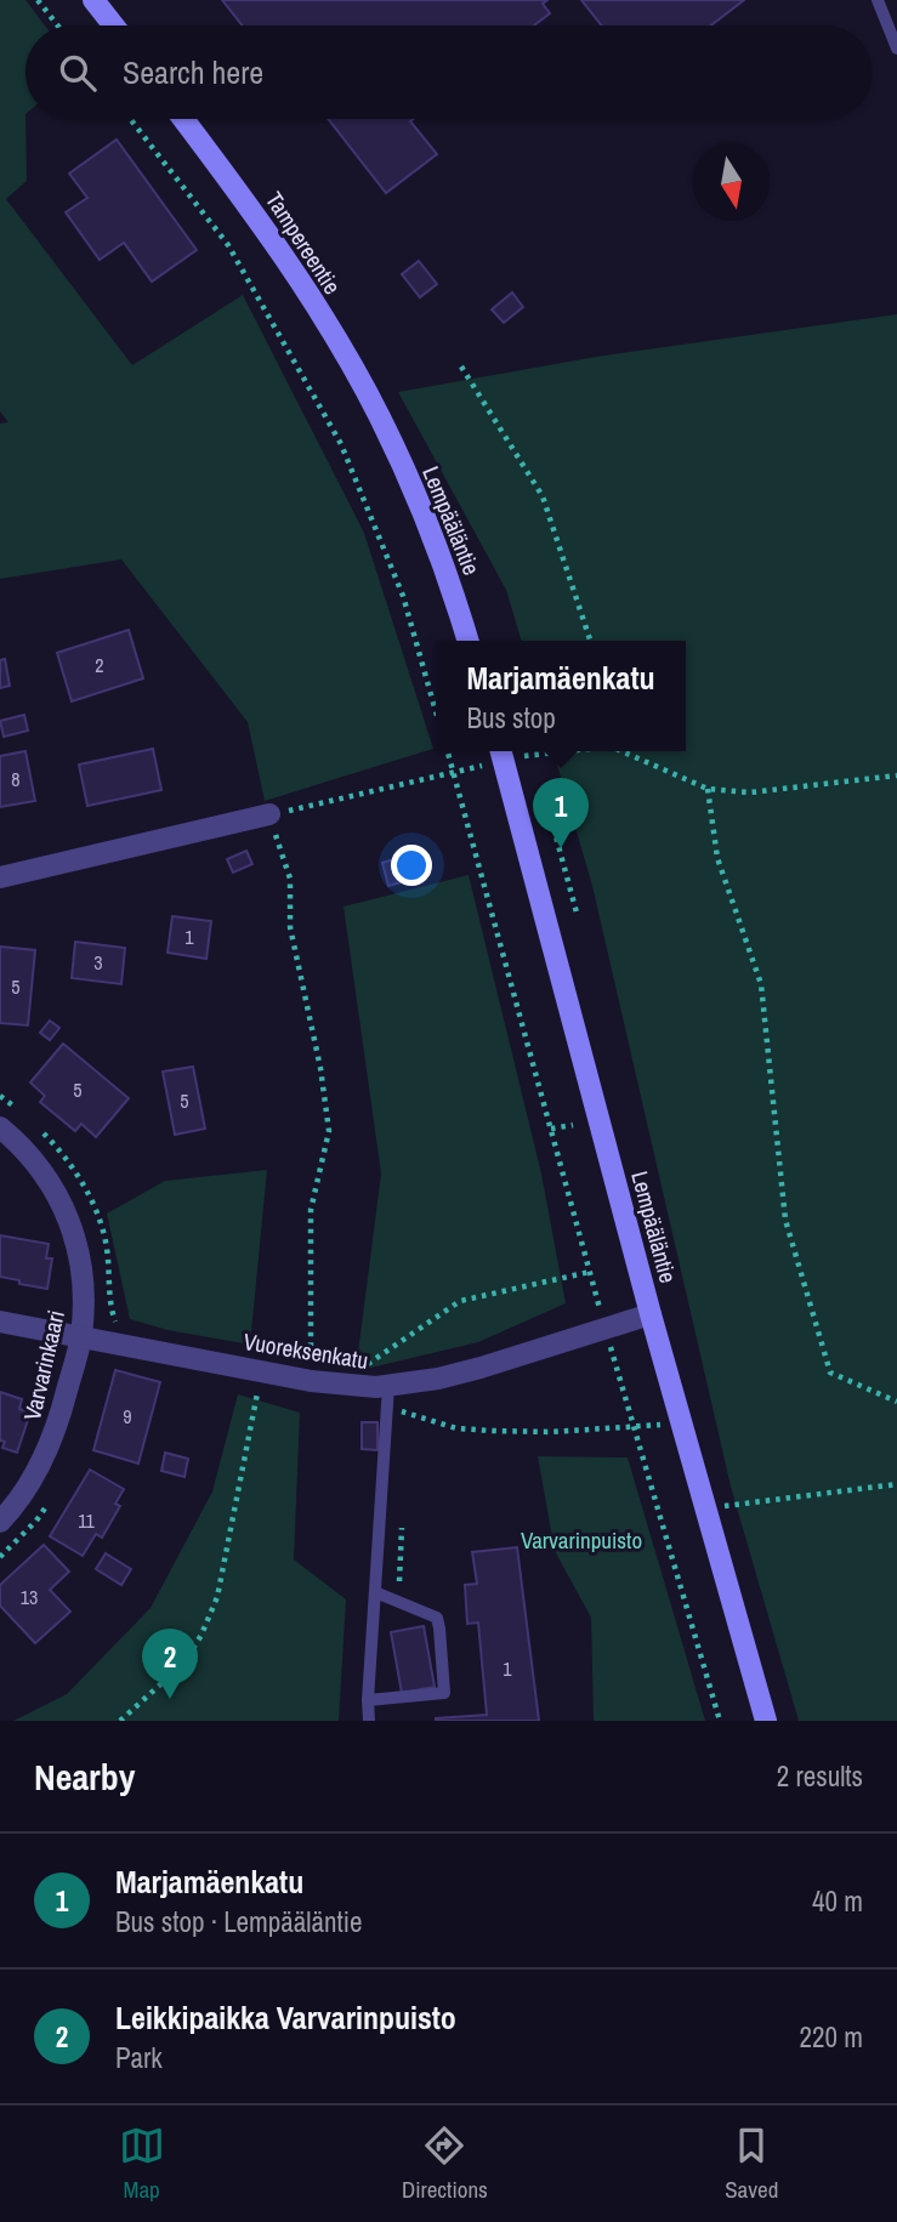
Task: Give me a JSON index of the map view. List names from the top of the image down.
{
  "streets": {
    "main road": ["Tampereentie", "Lempääläntie"],
    "street": ["Vuoreksenkatu", "Varvarinkaari"]
  },
  "crossings": [
    ["Tampereentie", "Lempääläntie"],
    ["Lempääläntie", "Vuoreksenkatu"],
    ["Vuoreksenkatu", "Varvarinkaari"]
  ],
  "parks": ["Varvarinpuisto"],
  "house_numbers": [
    "2",
    "8",
    "1",
    "3",
    "5",
    "5",
    "5",
    "9",
    "11",
    "13",
    "1"
  ],
  "north": "bottom",
  "page": {
    "search": "Search here",
    "popup": ["Marjamäenkatu", "Bus stop"],
    "pins": ["1", "2"],
    "heading": ["Nearby", "2 results"],
    "list": [
      {
        "mark": "1",
        "name": "Marjamäenkatu",
        "note": "Bus stop · Lempääläntie",
        "value": "40 m"
      },
      {
        "mark": "2",
        "name": "Leikkipaikka Varvarinpuisto",
        "note": "Park",
        "value": "220 m"
      }
    ],
    "nav": ["Map", "Directions", "Saved"]
  }
}
